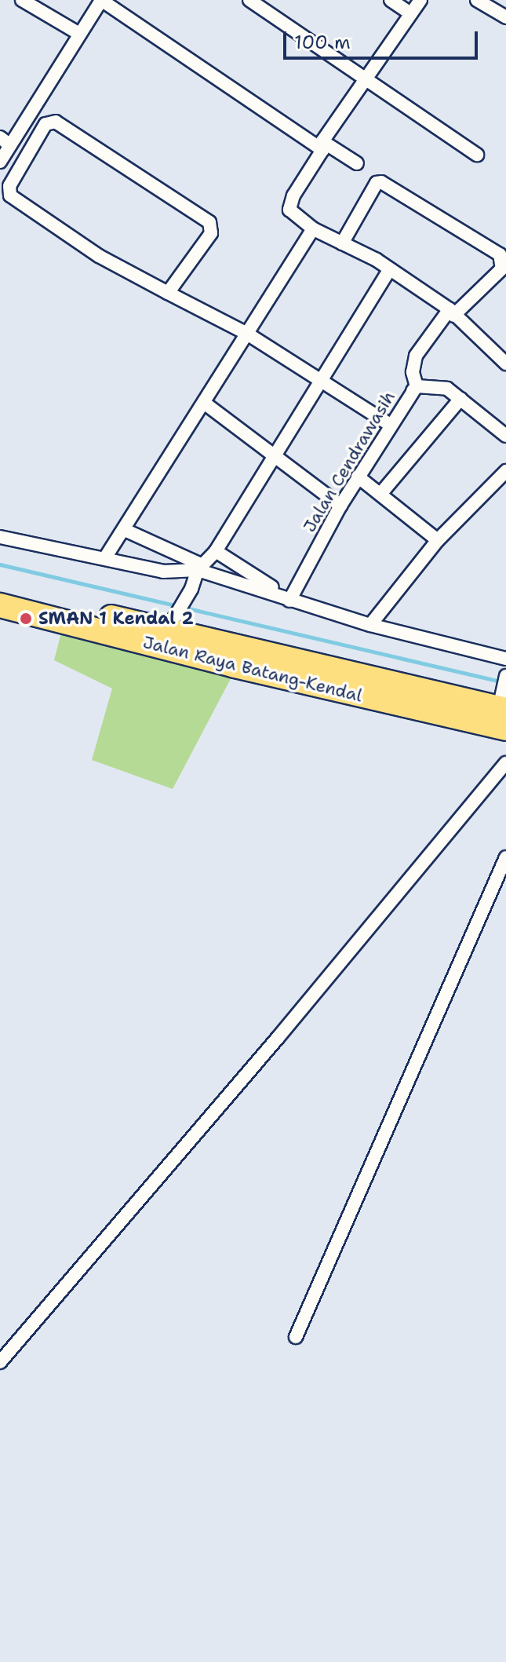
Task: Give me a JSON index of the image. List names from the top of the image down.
{
  "streets": {
    "highway": ["Jalan Raya Batang-Kendal"],
    "street": ["Jalan Cendrawasih"]
  },
  "places": ["SMAN 1 Kendal 2"],
  "scale_bar": "100 m"
}
